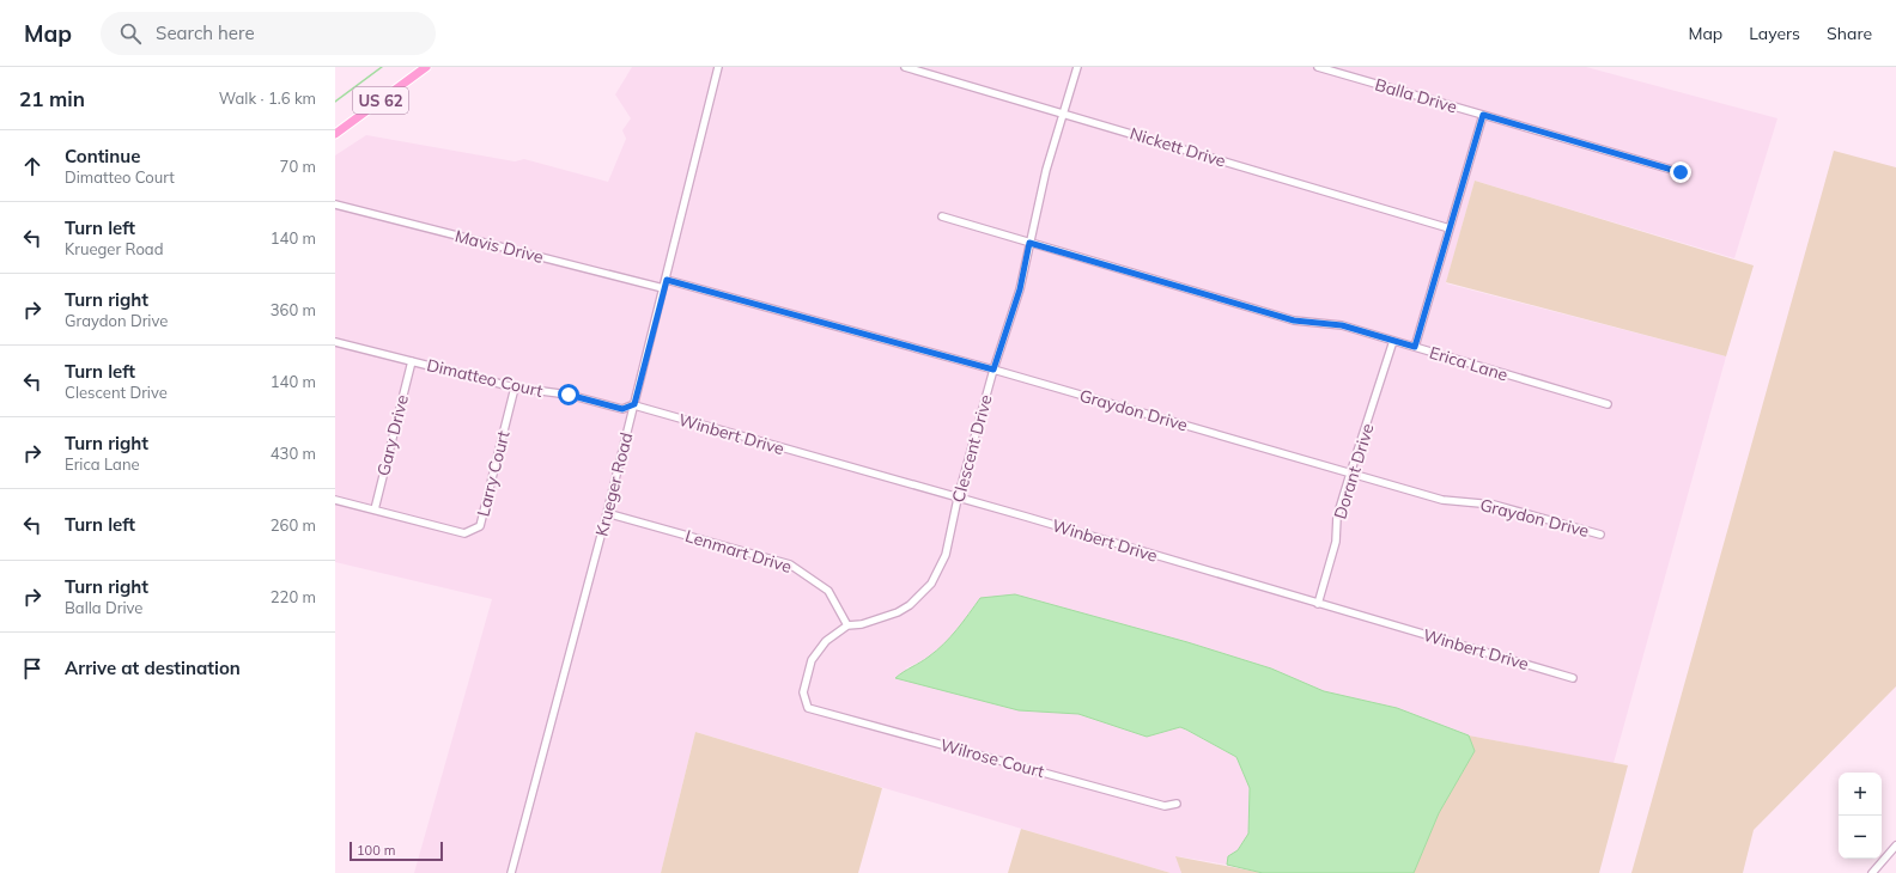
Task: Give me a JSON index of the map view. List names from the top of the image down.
{
  "streets": {
    "main road": ["US 62"],
    "street": [
      "Balla Drive",
      "Nickett Drive",
      "Mavis Drive",
      "Erica Lane",
      "Dimatteo Court",
      "Graydon Drive",
      "Winbert Drive",
      "Gary Drive",
      "Clescent Drive",
      "Dorant Drive",
      "Larry Court",
      "Krueger Road",
      "Lenmart Drive",
      "Wilrose Court"
    ]
  },
  "crossings": [
    ["Nickett Drive", "Clescent Drive"],
    ["Mavis Drive", "Krueger Road"],
    ["Erica Lane", "Clescent Drive"],
    ["Erica Lane", "Dorant Drive"],
    ["Dimatteo Court", "Winbert Drive"],
    ["Dimatteo Court", "Gary Drive"],
    ["Dimatteo Court", "Larry Court"],
    ["Dimatteo Court", "Krueger Road"],
    ["Graydon Drive", "Clescent Drive"],
    ["Graydon Drive", "Dorant Drive"],
    ["Graydon Drive", "Krueger Road"],
    ["Winbert Drive", "Clescent Drive"],
    ["Winbert Drive", "Dorant Drive"],
    ["Winbert Drive", "Krueger Road"],
    ["Gary Drive", "Larry Court"],
    ["Clescent Drive", "Lenmart Drive"],
    ["Clescent Drive", "Wilrose Court"],
    ["Krueger Road", "Lenmart Drive"]
  ],
  "scale_bar": "100 m",
  "page": {
    "header": "Map",
    "search": "Search here",
    "nav": ["Map", "Layers", "Share"],
    "heading": ["21 min", "Walk · 1.6 km"],
    "list": [
      ["Continue", "Dimatteo Court", "70 m"],
      ["Turn left", "Krueger Road", "140 m"],
      ["Turn right", "Graydon Drive", "360 m"],
      ["Turn left", "Clescent Drive", "140 m"],
      ["Turn right", "Erica Lane", "430 m"],
      ["Turn left", "260 m"],
      ["Turn right", "Balla Drive", "220 m"],
      "Arrive at destination"
    ],
    "map_buttons": ["+", "−"],
    "scale": "100 m"
  }
}
